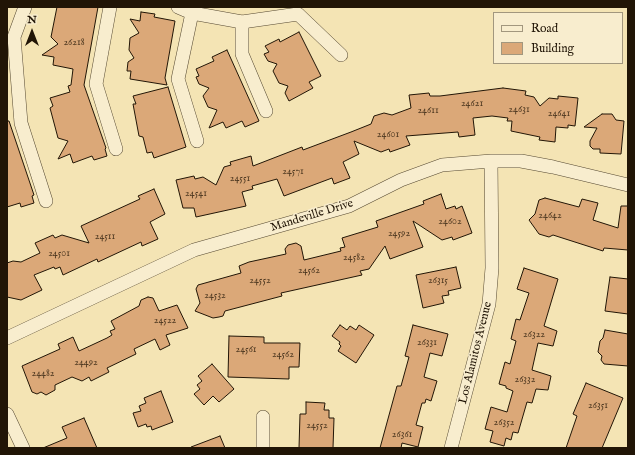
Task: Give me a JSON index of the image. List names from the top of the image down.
{
  "streets": {
    "street": ["Mandeville Drive", "Los Alamitos Avenue"]
  },
  "crossings": [
    ["Mandeville Drive", "Los Alamitos Avenue"]
  ],
  "house_numbers": [
    "26218",
    "24621",
    "24631",
    "24611",
    "24641",
    "24601",
    "24571",
    "24551",
    "24541",
    "24642",
    "24602",
    "24592",
    "24511",
    "24501",
    "24582",
    "24562",
    "24552",
    "26315",
    "24532",
    "24522",
    "26322",
    "26331",
    "24561",
    "24562",
    "24492",
    "24482",
    "26332",
    "26351",
    "26352",
    "24552",
    "26361"
  ],
  "legend": ["Road", "Building"],
  "north": "top"
}
